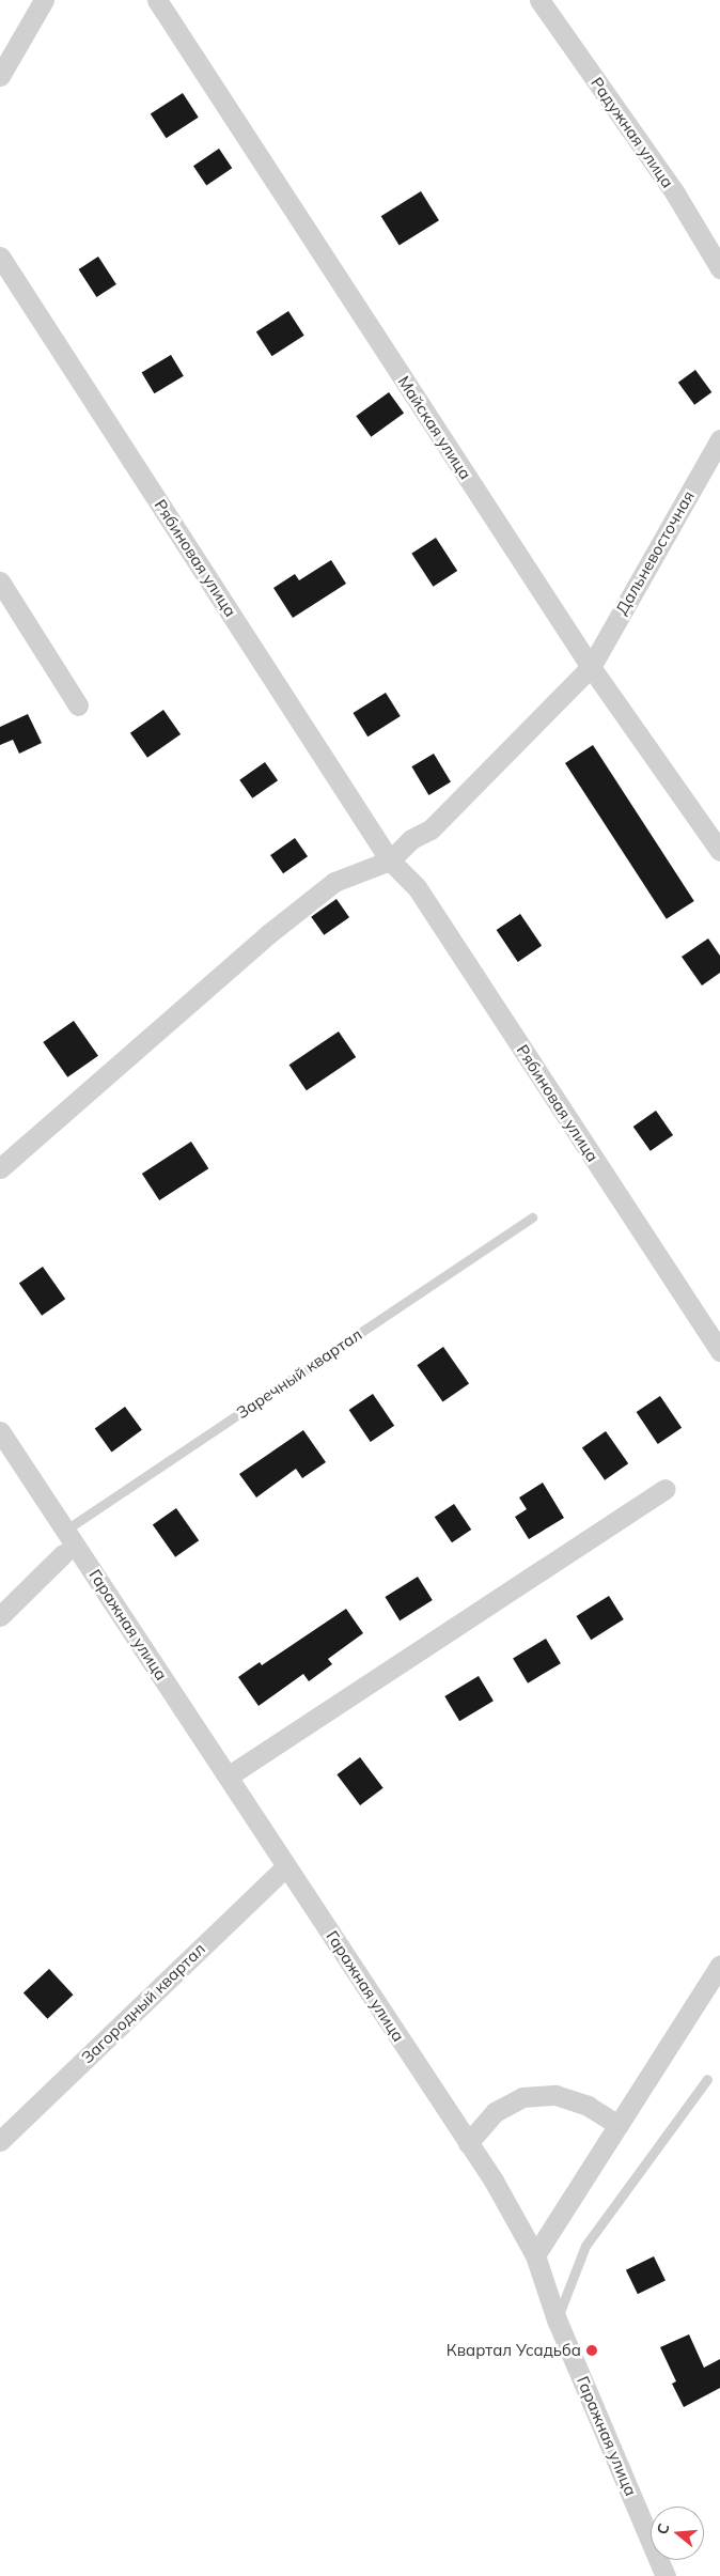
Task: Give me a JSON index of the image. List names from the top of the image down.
{
  "streets": {
    "street": [
      "Радужная улица",
      "Майская улица",
      "Дальневосточная",
      "Рябиновая улица",
      "Гаражная улица",
      "Загородный квартал"
    ],
    "lane": ["Заречный квартал"]
  },
  "crossings": [
    ["Майская улица", "Дальневосточная"],
    ["Заречный квартал", "Гаражная улица"],
    ["Гаражная улица", "Загородный квартал"]
  ],
  "places": ["Квартал Усадьба"],
  "north": "left"
}
